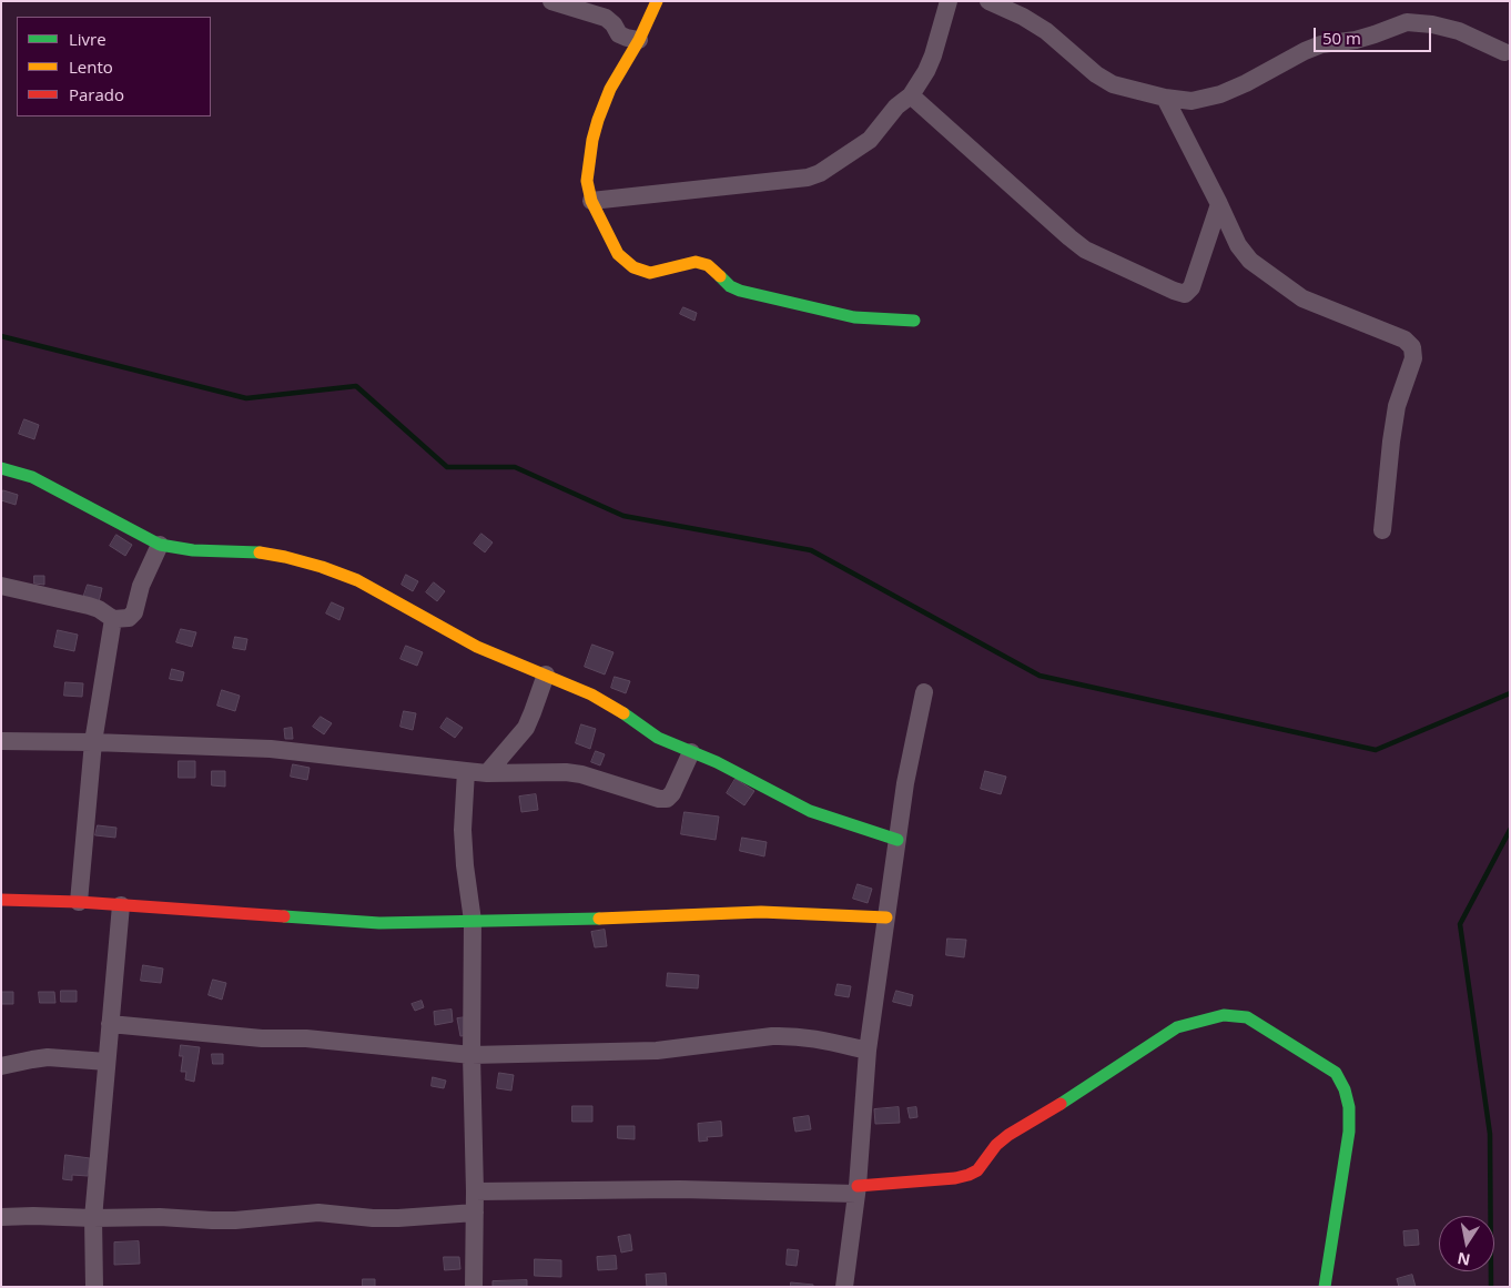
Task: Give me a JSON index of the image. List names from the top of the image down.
{
  "legend": ["Livre", "Lento", "Parado"],
  "scale_bar": "50 m",
  "north": "bottom"
}
